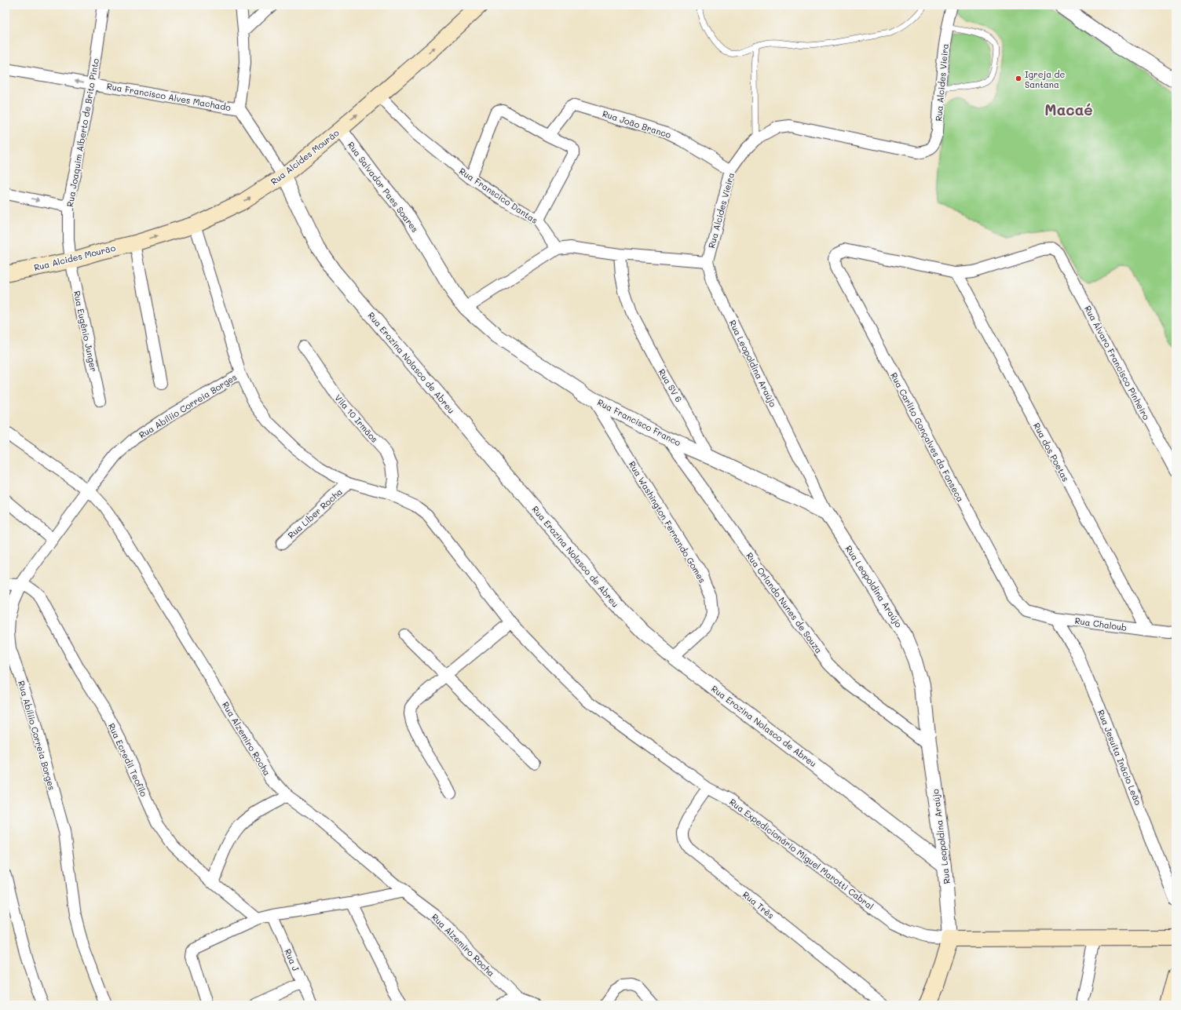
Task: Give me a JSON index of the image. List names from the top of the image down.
{
  "streets": {
    "main road": ["Rua Alcides Mourão"],
    "street": [
      "Rua Alcides Vieira",
      "Rua Francisco Alves Machado",
      "Rua João Branco",
      "Rua Joaquim Alberto de Brito Pinto",
      "Rua Salvador Paes Soares",
      "Rua Franscico Dantas",
      "Rua Eugênio Junger",
      "Rua Erozina Nolasco de Abreu",
      "Rua Álvaro Francisco Pinheiro",
      "Rua Leopoldina Araújo",
      "Rua SV 6",
      "Rua Abíliio Correia Borges",
      "Vila 10 Irmãos",
      "Rua Francisco Franco",
      "Rua Carlito Gonçalves da Fonseca",
      "Rua dos Poetas",
      "Rua Liber Rocha",
      "Rua Washington Fernando Gomes",
      "Rua Orlando Nunes de Souza",
      "Rua Chaloub",
      "Rua Alzemiro Rocha",
      "Rua Jesuíta Inácio Leão",
      "Rua Ecredil Teofilo",
      "Rua Expedicionário Miguel Marotti Cabral",
      "Rua Três",
      "Rua J"
    ]
  },
  "crossings": [
    ["Rua Alcides Vieira", "Rua João Branco"],
    ["Rua Alcides Vieira", "Rua Leopoldina Araújo"],
    ["Rua Francisco Alves Machado", "Rua Joaquim Alberto de Brito Pinto"],
    ["Rua Joaquim Alberto de Brito Pinto", "Rua Alcides Mourão"],
    ["Rua Joaquim Alberto de Brito Pinto", "Rua Eugênio Junger"],
    ["Rua Alcides Mourão", "Rua Salvador Paes Soares"],
    ["Rua Alcides Mourão", "Rua Franscico Dantas"],
    ["Rua Alcides Mourão", "Rua Eugênio Junger"],
    ["Rua Alcides Mourão", "Rua Erozina Nolasco de Abreu"],
    ["Rua Alcides Mourão", "Rua Expedicionário Miguel Marotti Cabral"],
    ["Rua Salvador Paes Soares", "Rua Francisco Franco"],
    ["Rua Erozina Nolasco de Abreu", "Rua Leopoldina Araújo"],
    ["Rua Erozina Nolasco de Abreu", "Rua Washington Fernando Gomes"],
    ["Rua Álvaro Francisco Pinheiro", "Rua Carlito Gonçalves da Fonseca"],
    ["Rua Álvaro Francisco Pinheiro", "Rua dos Poetas"],
    ["Rua Leopoldina Araújo", "Rua Francisco Franco"],
    ["Rua Leopoldina Araújo", "Rua Orlando Nunes de Souza"],
    ["Rua Leopoldina Araújo", "Rua Expedicionário Miguel Marotti Cabral"],
    ["Rua SV 6", "Rua Francisco Franco"],
    ["Rua Abíliio Correia Borges", "Rua Alzemiro Rocha"],
    ["Rua Abíliio Correia Borges", "Rua Ecredil Teofilo"],
    ["Rua Abíliio Correia Borges", "Rua Expedicionário Miguel Marotti Cabral"],
    ["Vila 10 Irmãos", "Rua Expedicionário Miguel Marotti Cabral"],
    ["Rua Francisco Franco", "Rua Washington Fernando Gomes"],
    ["Rua Francisco Franco", "Rua Orlando Nunes de Souza"],
    ["Rua Carlito Gonçalves da Fonseca", "Rua dos Poetas"],
    ["Rua Carlito Gonçalves da Fonseca", "Rua Chaloub"],
    ["Rua dos Poetas", "Rua Chaloub"],
    ["Rua Liber Rocha", "Rua Expedicionário Miguel Marotti Cabral"],
    ["Rua Chaloub", "Rua Jesuíta Inácio Leão"],
    ["Rua Expedicionário Miguel Marotti Cabral", "Rua Três"]
  ],
  "one_way": ["Rua Francisco Alves Machado", "Rua Alcides Mourão"],
  "districts": ["Macaé"],
  "places": ["Igreja de Santana"]
}
